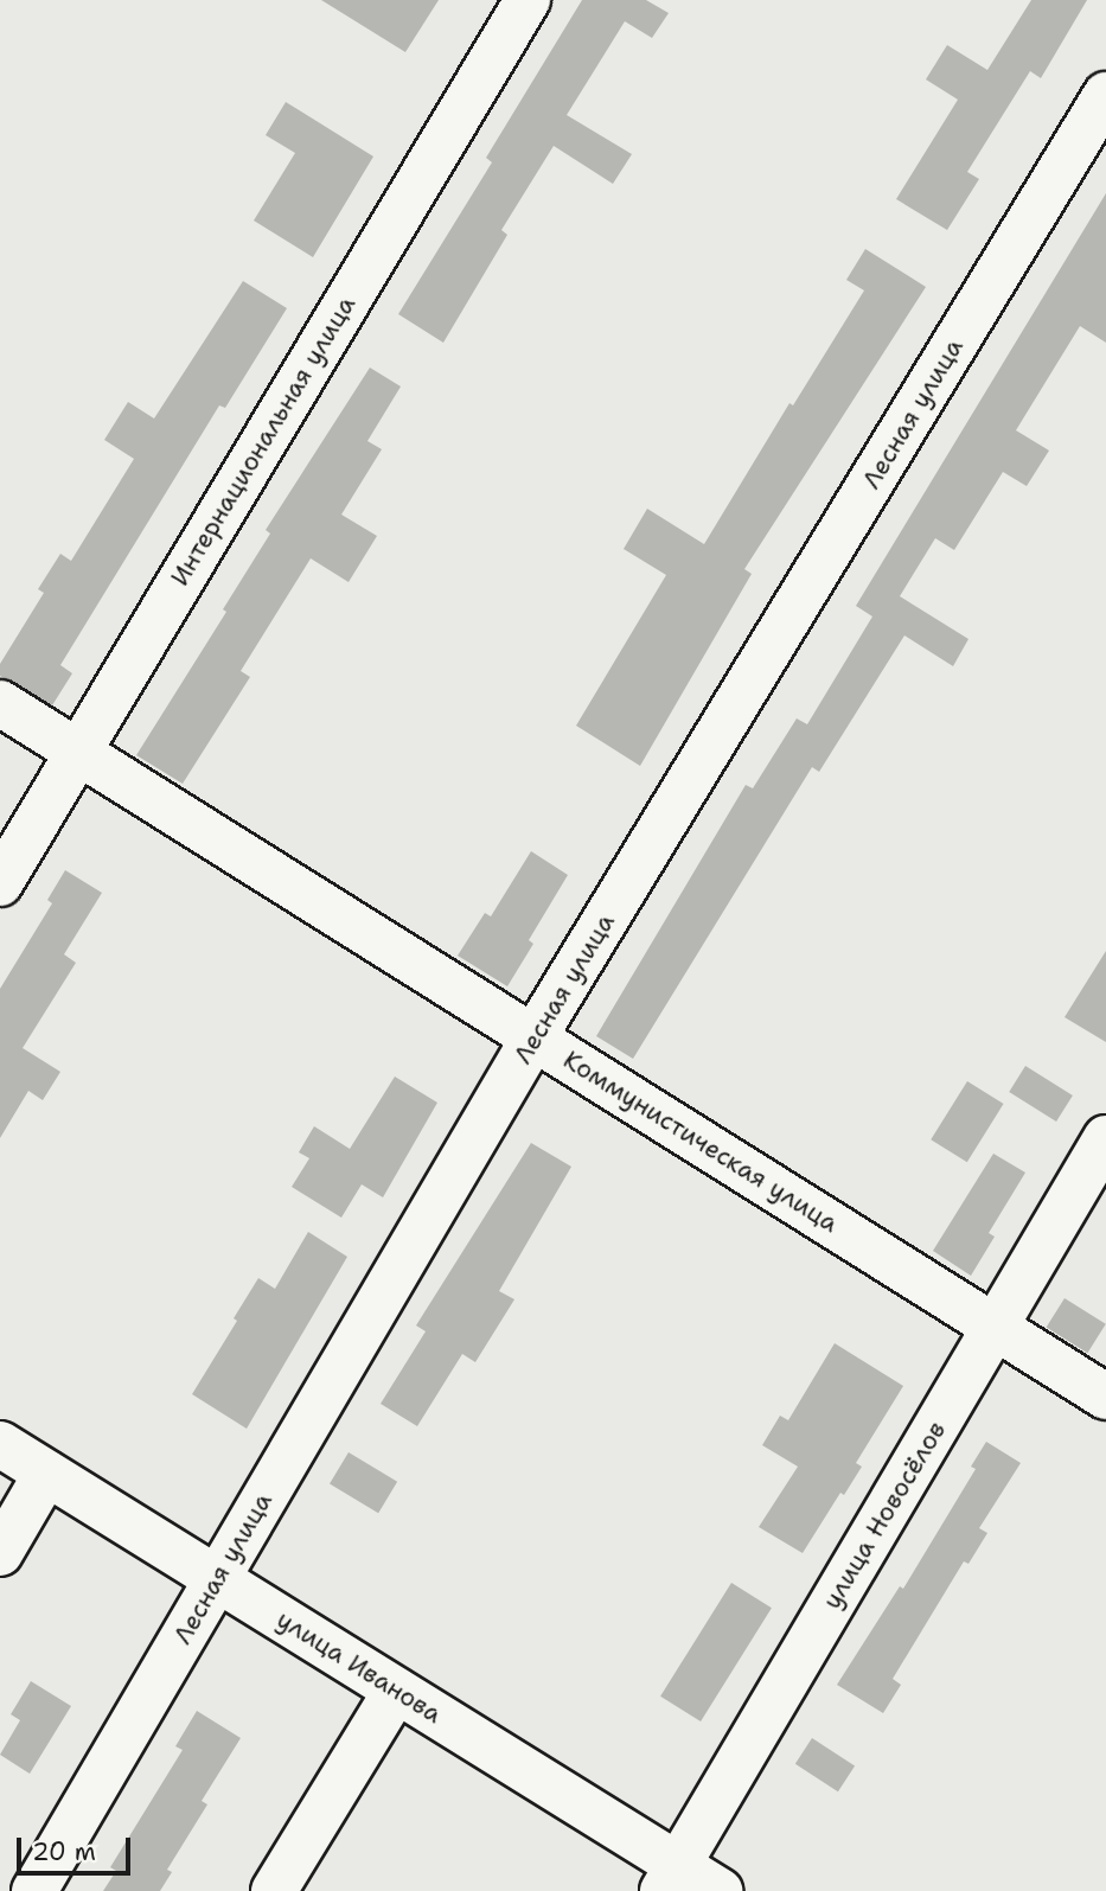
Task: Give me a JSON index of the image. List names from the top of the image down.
{
  "streets": {
    "street": [
      "Лесная улица",
      "Интернациональная улица",
      "Коммунистическая улица",
      "улица Новосёлов",
      "улица Иванова"
    ]
  },
  "crossings": [
    ["Лесная улица", "Коммунистическая улица"],
    ["Лесная улица", "улица Иванова"],
    ["Интернациональная улица", "Коммунистическая улица"],
    ["Коммунистическая улица", "улица Новосёлов"],
    ["улица Новосёлов", "улица Иванова"]
  ],
  "scale_bar": "20 m"
}
